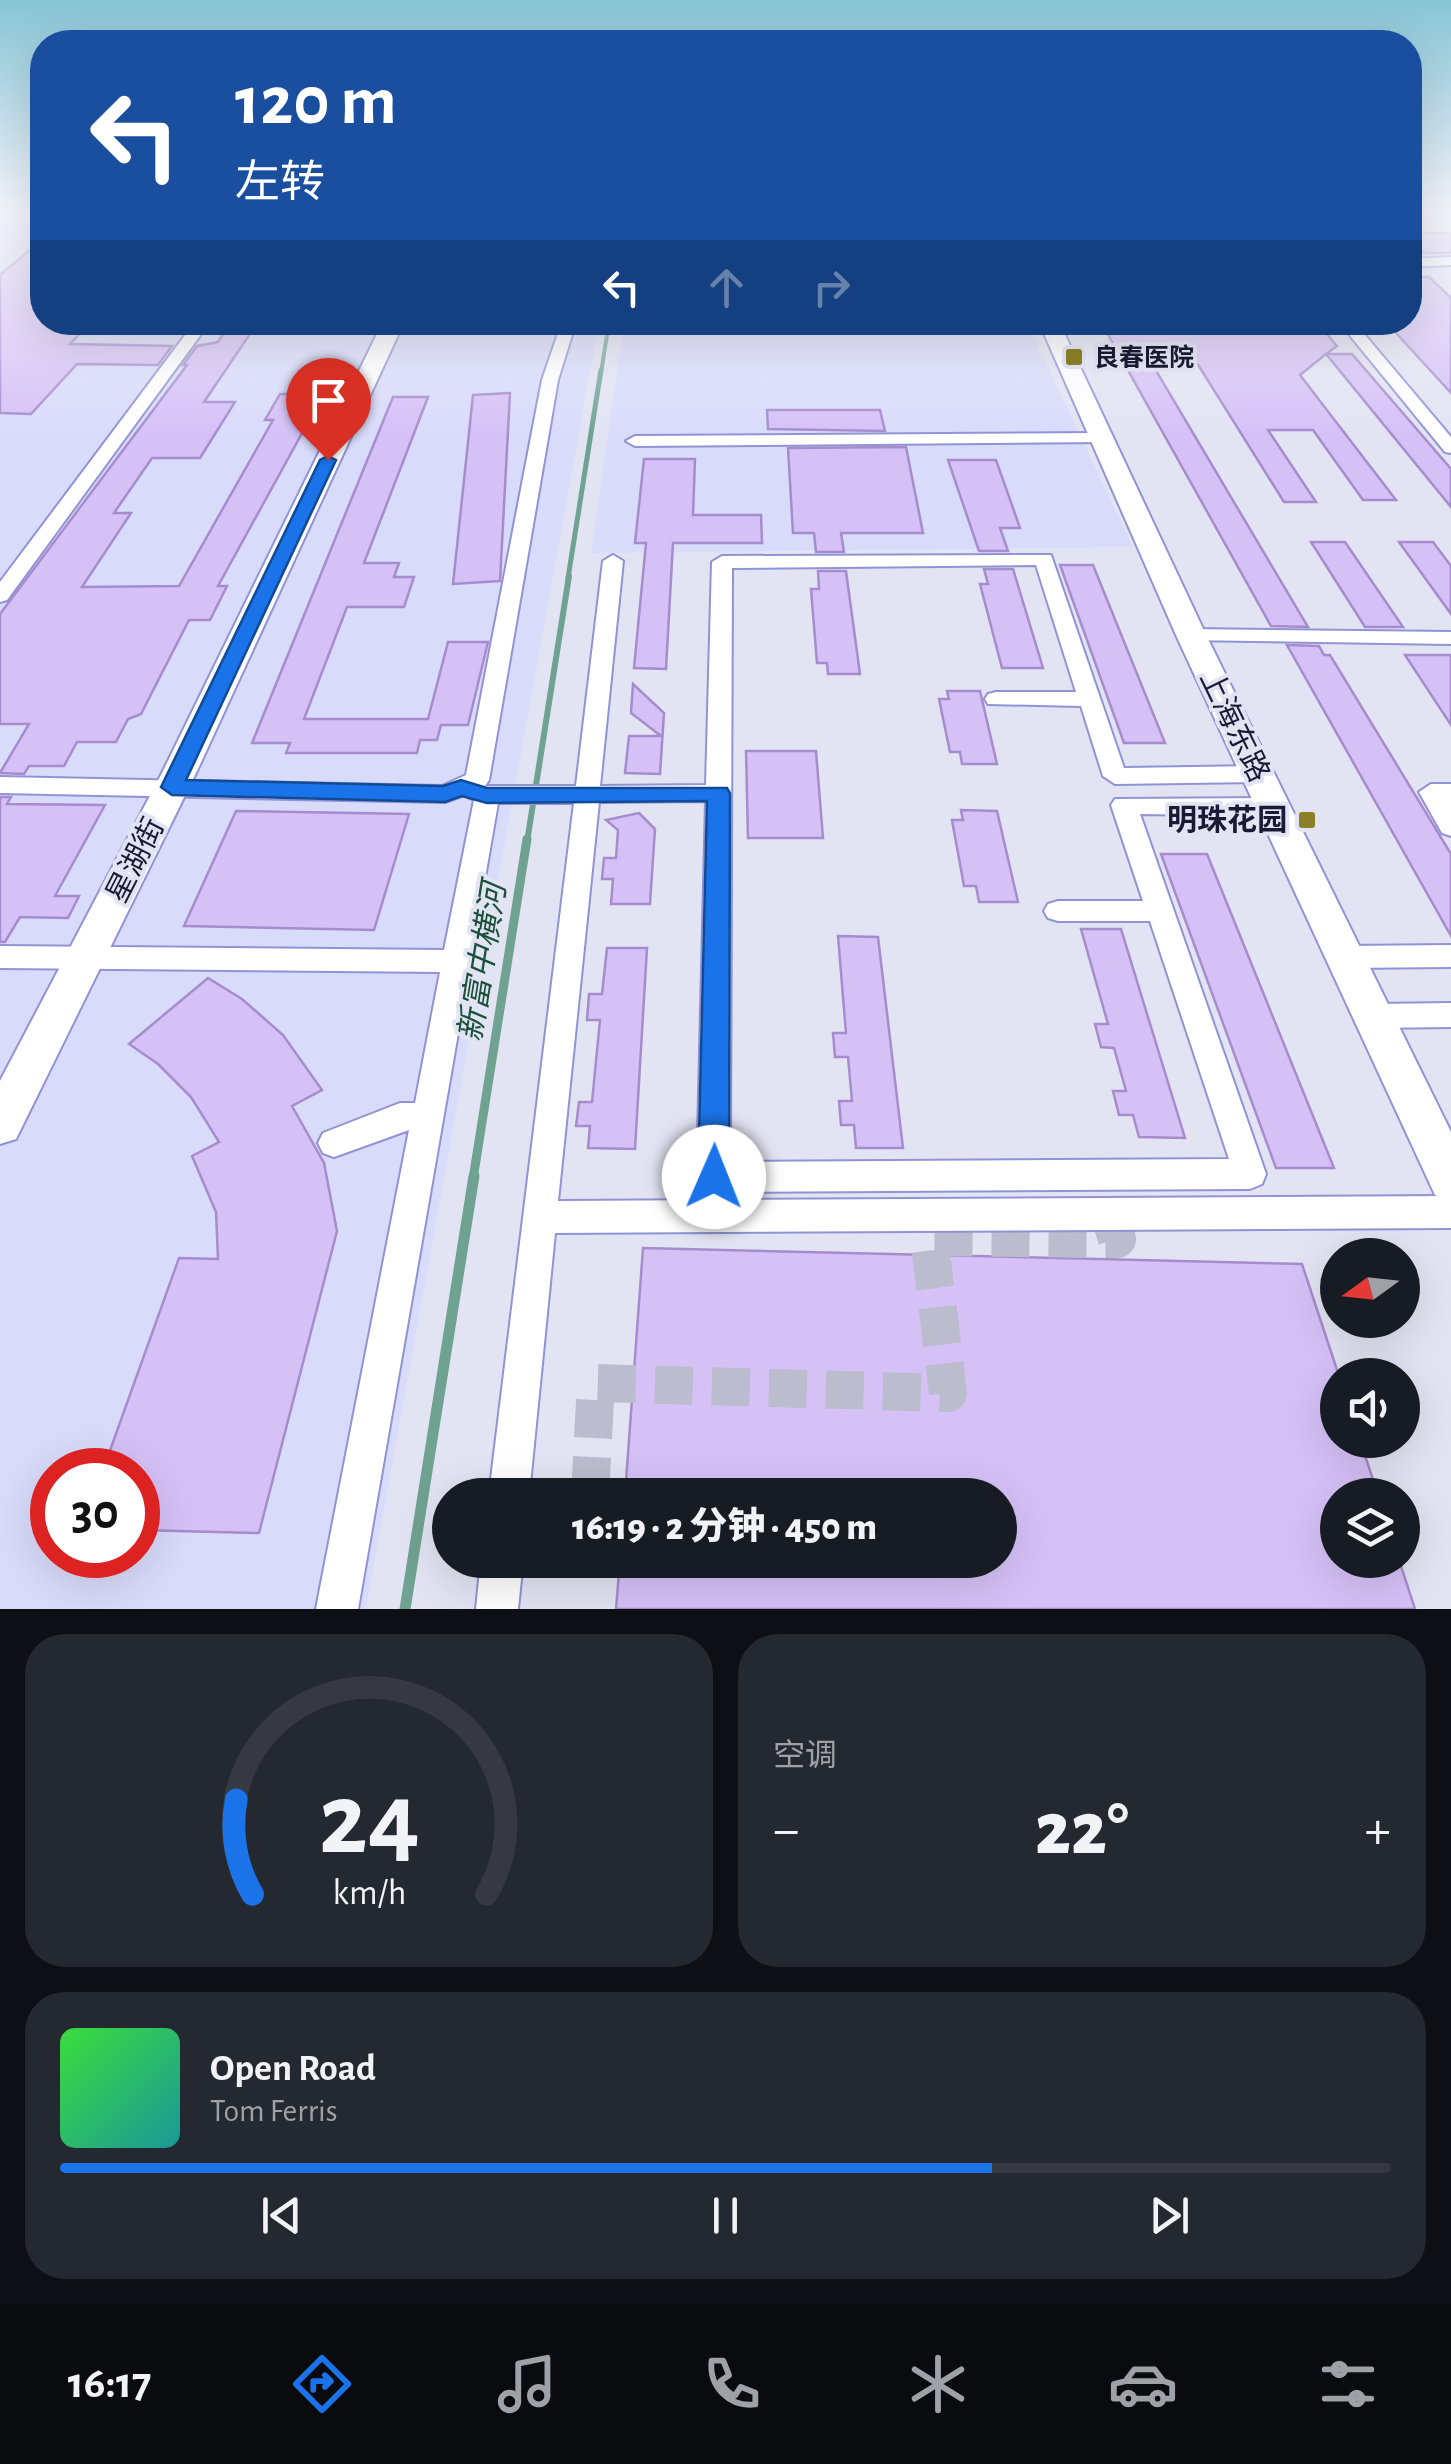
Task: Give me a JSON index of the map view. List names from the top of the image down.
{
  "streets": {
    "street": ["上海东路", "星湖街"]
  },
  "water": ["新富中横河"],
  "places": {
    "transit": ["良春医院", "明珠花园"]
  },
  "north": "left",
  "page": {
    "turn": ["120 m", "左转"],
    "limit": "30",
    "trip": "16:19 · 2 分钟 · 450 m",
    "tile": "空调",
    "heat": ["−", "22°", "+"],
    "song": ["Open Road", "Tom Ferris"],
    "tabs": "16:17",
    "gauge": ["24", "km/h"]
  }
}
